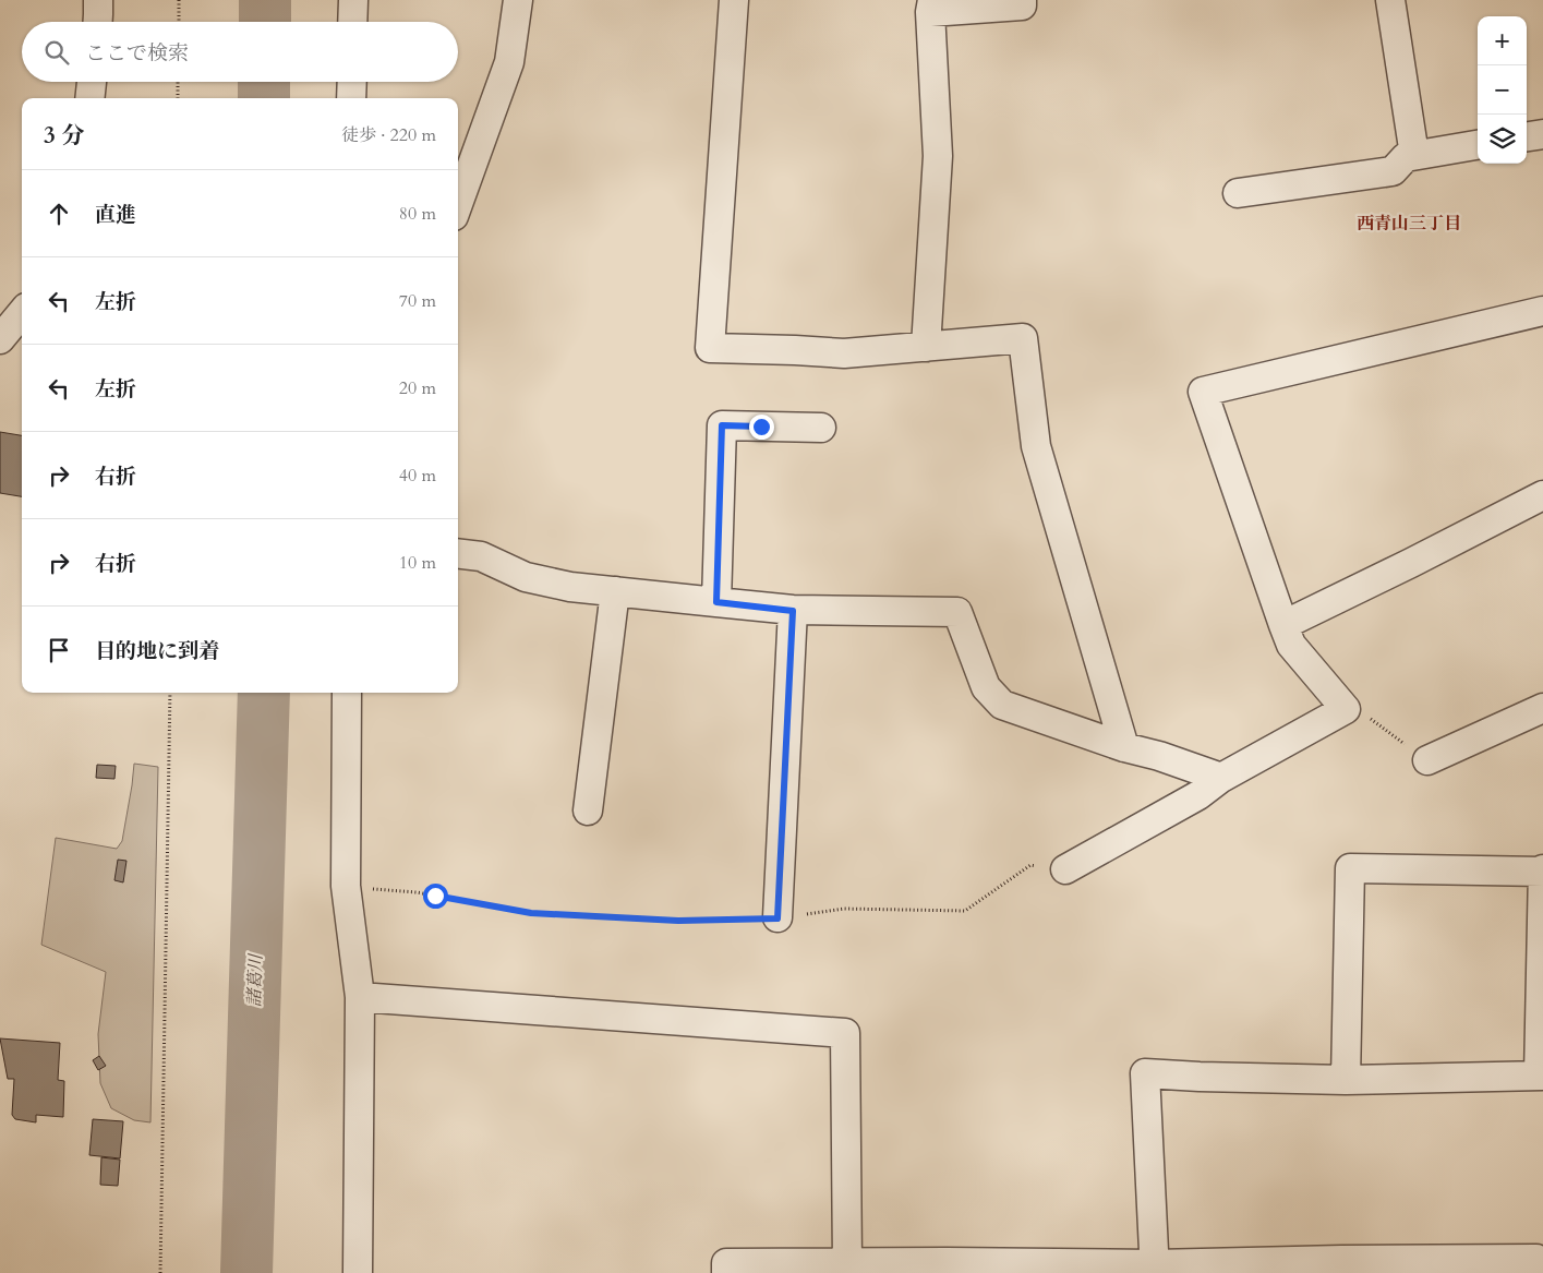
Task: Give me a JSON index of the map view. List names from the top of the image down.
{
  "districts": ["西青山三丁目"],
  "water": ["諸葛川"],
  "page": {
    "map_buttons": ["+", "−"],
    "search": "ここで検索",
    "heading": ["3 分", "徒歩 · 220 m"],
    "list": [
      ["直進", "80 m"],
      ["左折", "70 m"],
      ["左折", "20 m"],
      ["右折", "40 m"],
      ["右折", "10 m"],
      "目的地に到着"
    ]
  }
}
